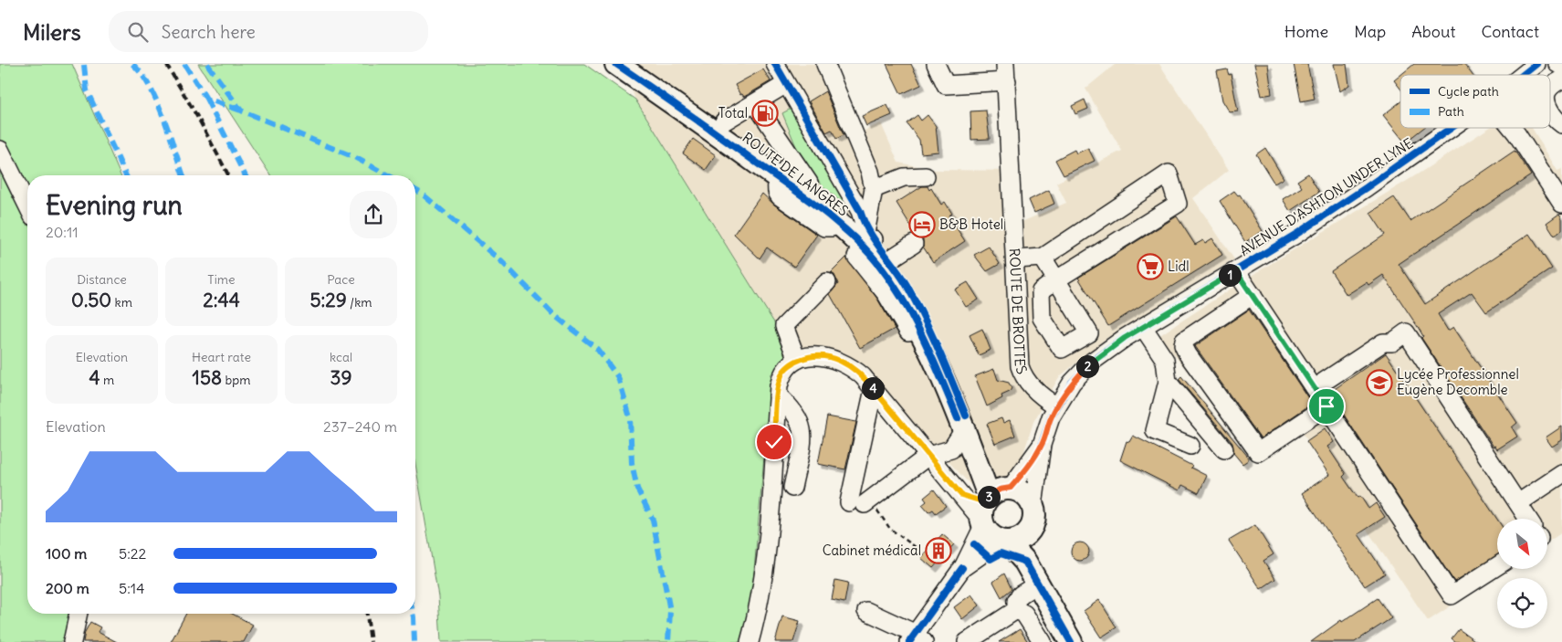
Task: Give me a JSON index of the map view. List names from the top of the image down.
{
  "streets": {
    "main road": ["ROUTE DE LANGRES"],
    "street": ["AVENUE D'ASHTON UNDER LYNE", "ROUTE DE BROTTES"]
  },
  "crossings": [
    ["ROUTE DE LANGRES", "AVENUE D'ASHTON UNDER LYNE"],
    ["AVENUE D'ASHTON UNDER LYNE", "ROUTE DE BROTTES"]
  ],
  "places": {
    "fuel station": ["Total"],
    "hotel": ["B&B Hotel"],
    "supermarket": ["Lidl"],
    "school or university": ["Lycée Professionnel Eugène Decomble"],
    "building": ["Cabinet médical"]
  },
  "legend": ["Cycle path", "Path"],
  "north": "bottom right",
  "page": {
    "header": "Milers",
    "search": "Search here",
    "nav": [
      "Home",
      "Map",
      "About",
      "Contact"
    ],
    "heading": ["Evening run", "20:11"],
    "stats": [
      ["Distance", "0.50 km"],
      ["Time", "2:44"],
      ["Pace", "5:29 /km"],
      ["Elevation", "4 m"],
      ["Heart rate", "158 bpm"],
      ["kcal", "39"]
    ],
    "pins": [
      "1",
      "2",
      "4",
      "3"
    ],
    "chart": ["Elevation", "237–240 m"],
    "list": [
      {
        "name": "100 m",
        "note": "5:22"
      },
      {
        "name": "200 m",
        "note": "5:14"
      }
    ]
  }
}
